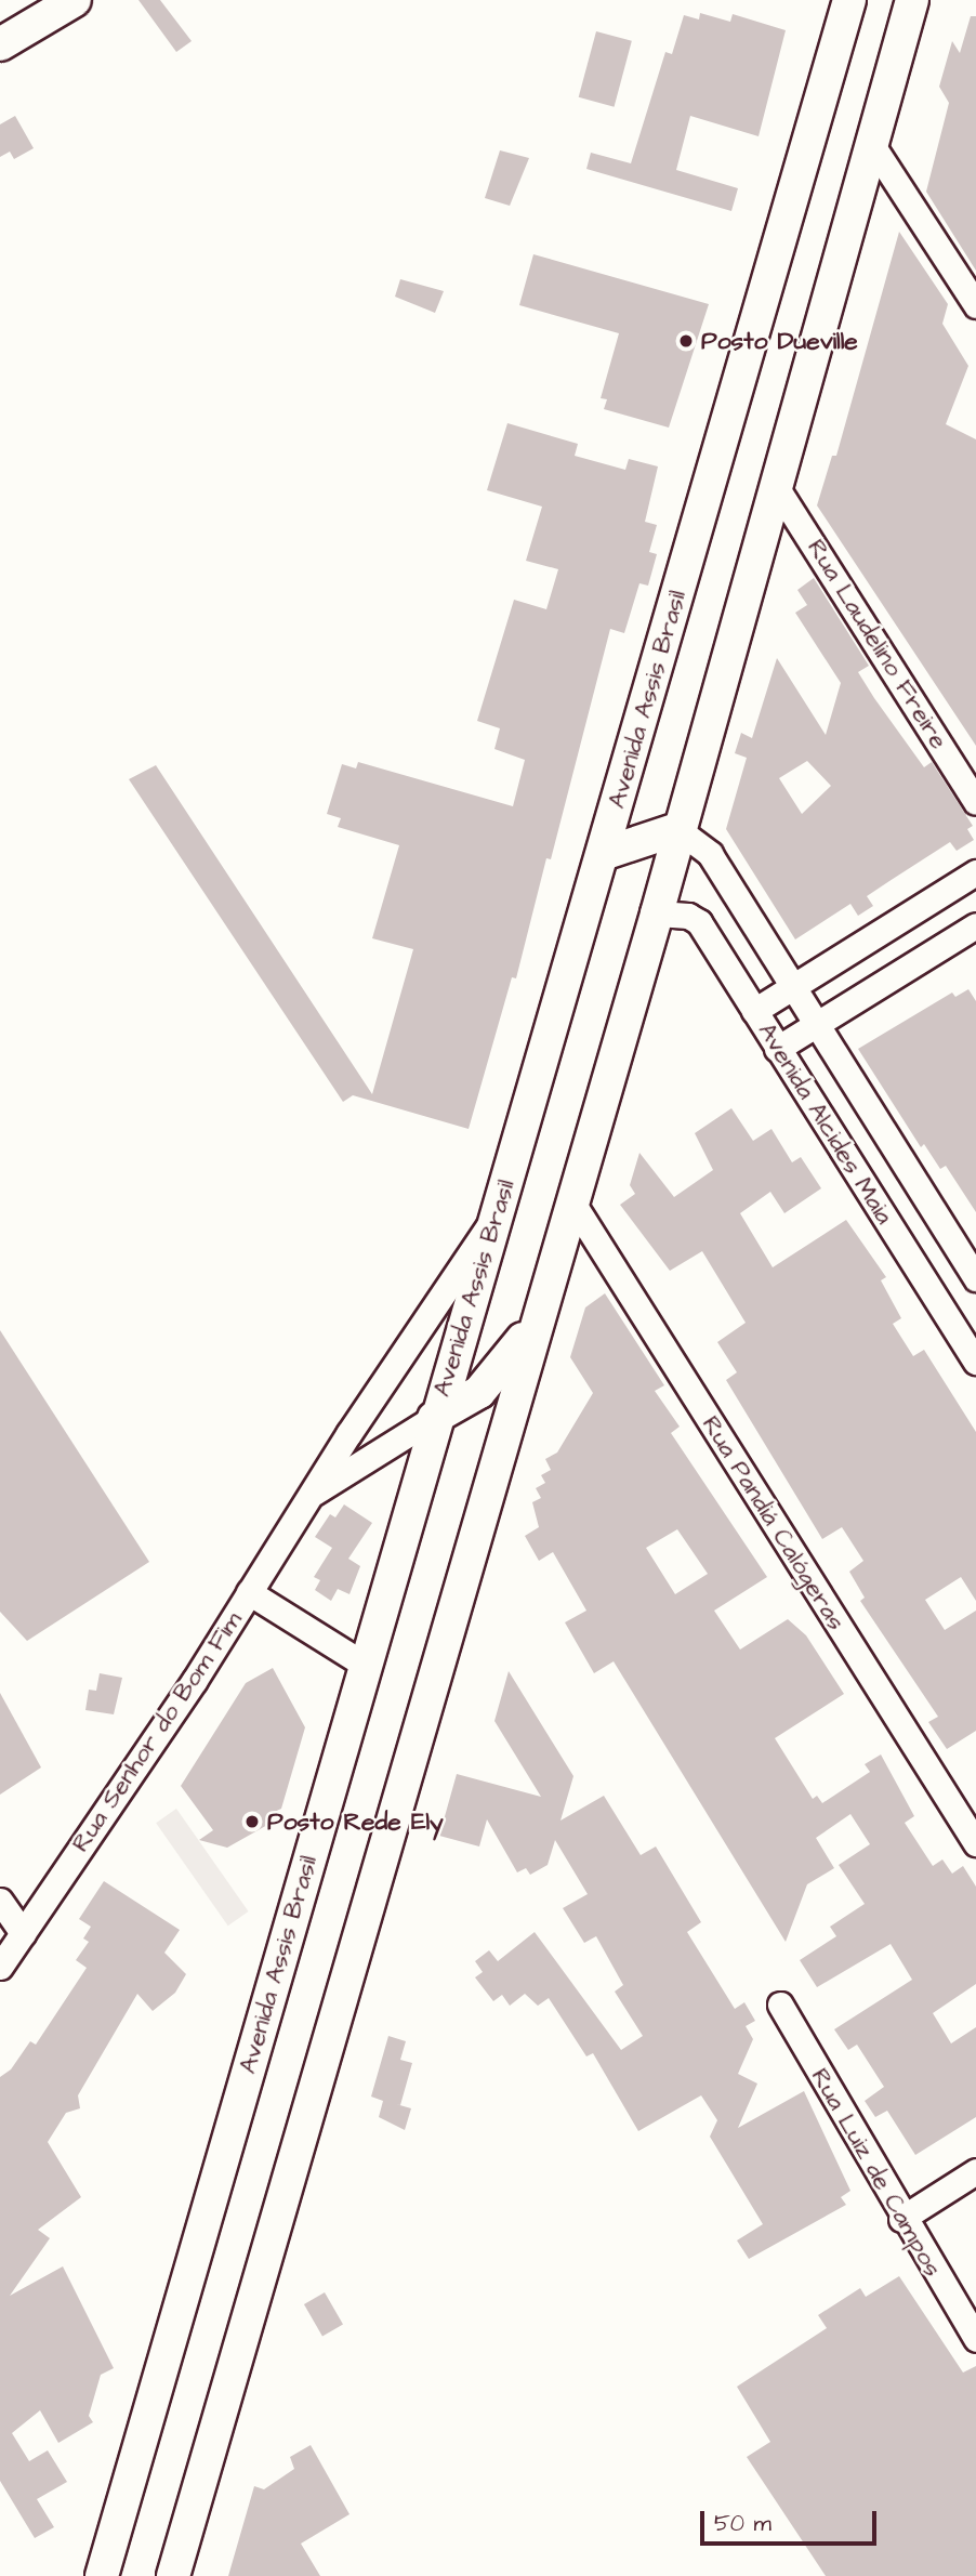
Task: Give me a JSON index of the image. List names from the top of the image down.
{
  "streets": {
    "main road": ["Avenida Assis Brasil"],
    "street": [
      "Rua Laudelino Freire",
      "Avenida Alcides Maia",
      "Rua Pandiá Calógeras",
      "Rua Senhor do Bom Fim",
      "Rua Luiz de Campos"
    ]
  },
  "crossings": [
    ["Avenida Assis Brasil", "Rua Senhor do Bom Fim"]
  ],
  "places": ["Posto Dueville", "Posto Rede Ely"],
  "scale_bar": "50 m"
}
